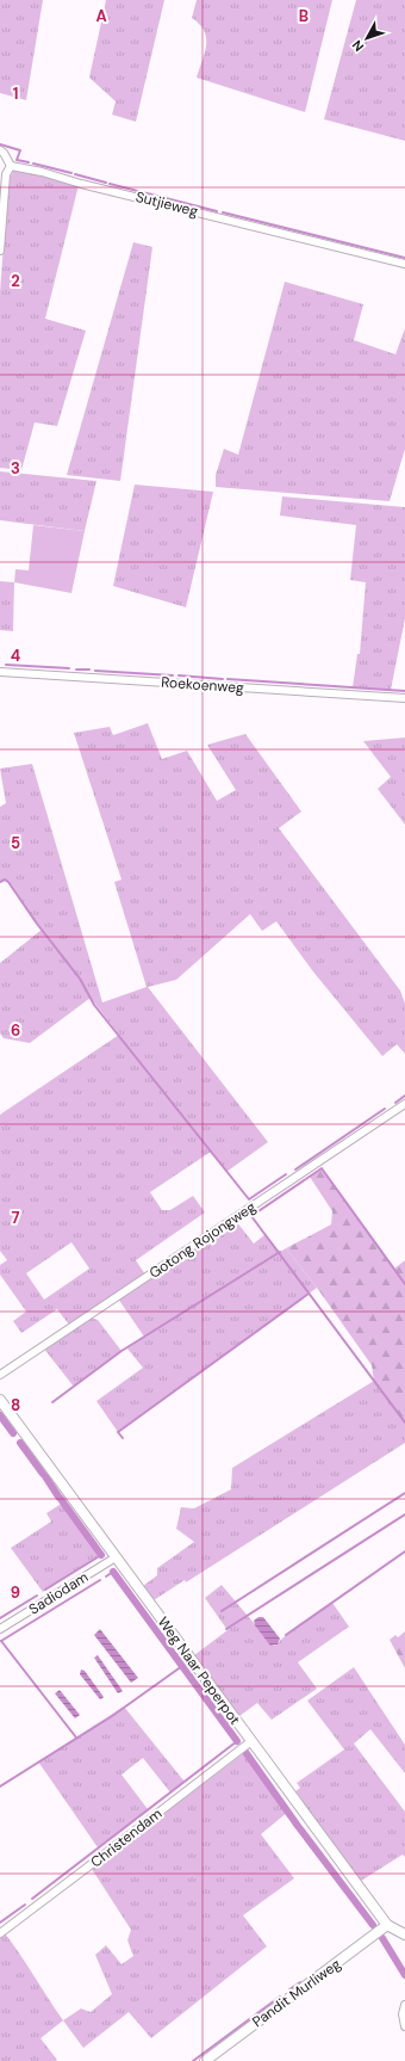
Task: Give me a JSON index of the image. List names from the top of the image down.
{
  "streets": {
    "street": [
      "Sutjieweg",
      "Roekoenweg",
      "Gotong Rojongweg",
      "Sadiodam",
      "Weg Naar Peperpot",
      "Christendam",
      "Pandit Murliweg"
    ]
  },
  "crossings": [
    ["Sadiodam", "Weg Naar Peperpot"],
    ["Weg Naar Peperpot", "Christendam"],
    ["Weg Naar Peperpot", "Pandit Murliweg"]
  ],
  "north": "bottom left",
  "grid": {
    "columns": ["A", "B"],
    "rows": [
      "1",
      "2",
      "3",
      "4",
      "5",
      "6",
      "7",
      "8",
      "9"
    ]
  }
}
